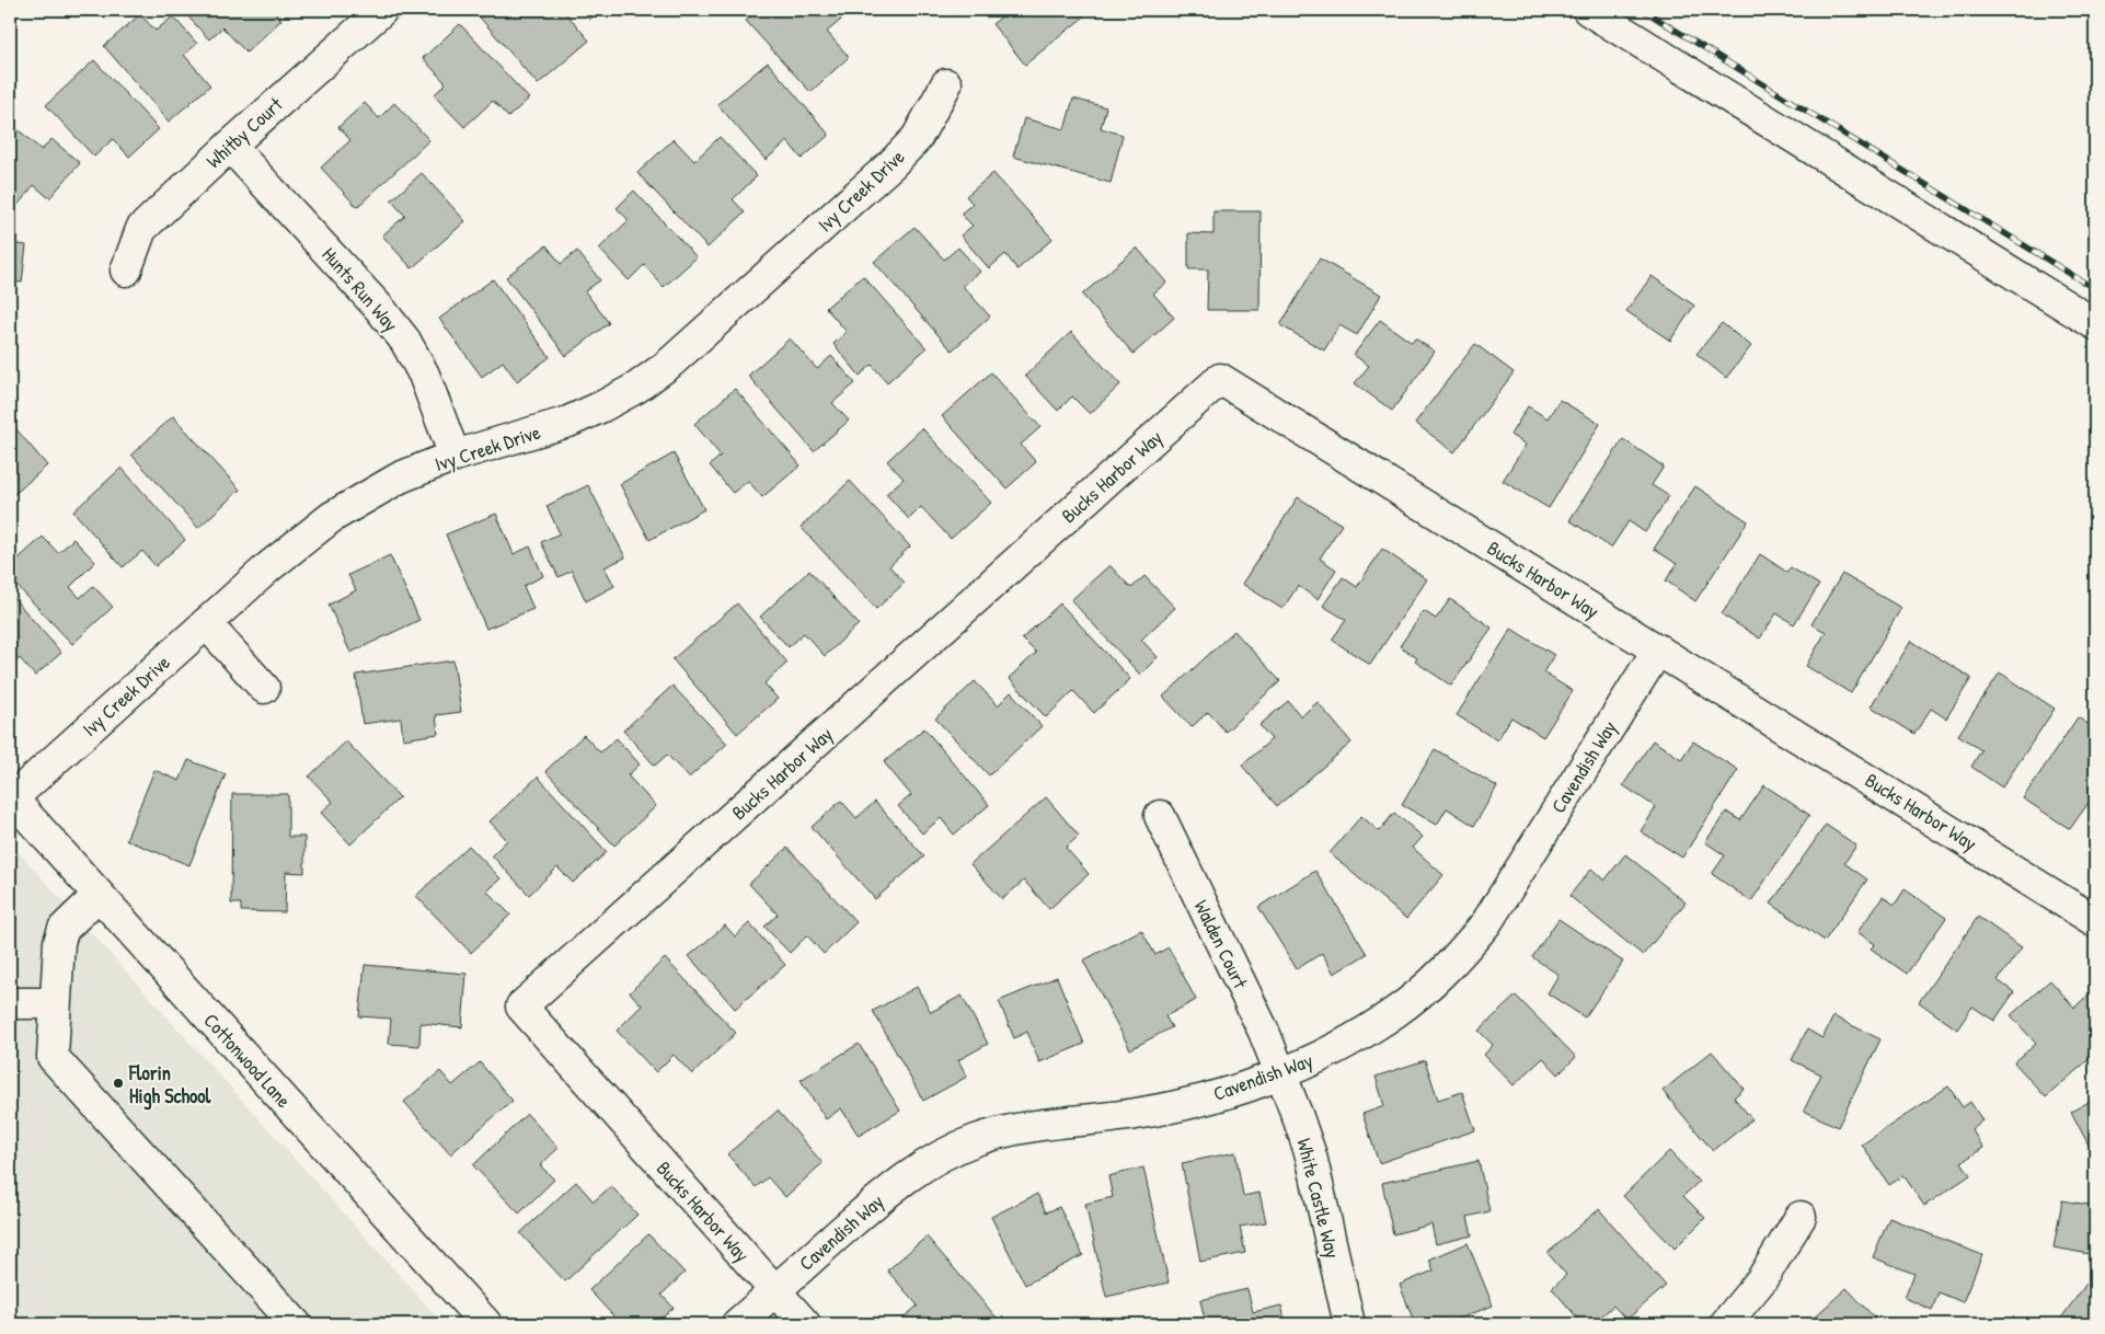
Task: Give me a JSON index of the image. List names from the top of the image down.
{
  "streets": {
    "street": [
      "Whitby Court",
      "Ivy Creek Drive",
      "Hunts Run Way",
      "Bucks Harbor Way",
      "Cavendish Way",
      "Walden Court",
      "Cottonwood Lane",
      "White Castle Way"
    ]
  },
  "crossings": [
    ["Whitby Court", "Hunts Run Way"],
    ["Ivy Creek Drive", "Hunts Run Way"],
    ["Ivy Creek Drive", "Cottonwood Lane"],
    ["Bucks Harbor Way", "Cavendish Way"],
    ["Cavendish Way", "Walden Court"],
    ["Cavendish Way", "White Castle Way"],
    ["Walden Court", "White Castle Way"]
  ],
  "places": ["Florin High School"]
}
